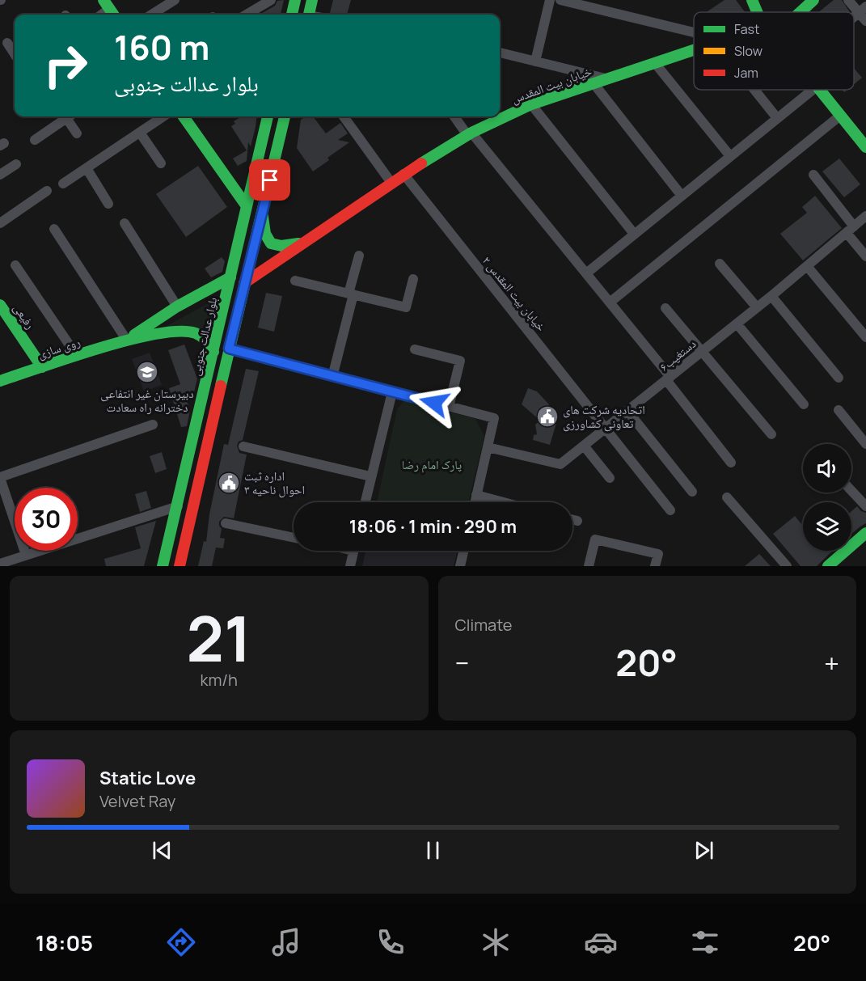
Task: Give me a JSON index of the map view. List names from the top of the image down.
{
  "streets": {
    "street": [
      "خیابان بیت المقدس",
      "خیابان بیت المقدس ۲",
      "رفیعی",
      "بلوار عدالت جنوبی",
      "روی سازی",
      "دستغیب۶"
    ]
  },
  "crossings": [
    ["خیابان بیت المقدس", "خیابان بیت المقدس ۲"],
    ["خیابان بیت المقدس ۲", "دستغیب۶"],
    ["رفیعی", "روی سازی"]
  ],
  "parks": ["پارک امام رضا"],
  "places": {
    "school or university": ["دبیرستان غیر انتفاعی دخترانه راه سعادت"],
    "public building": ["اتحادیه شرکت های تعاونی کشاورزی", "اداره ثبت احوال ناحیه ۳"]
  },
  "legend": ["Fast", "Slow", "Jam"],
  "page": {
    "turn": ["160 m", "بلوار عدالت جنوبی"],
    "limit": "30",
    "trip": "18:06 · 1 min · 290 m",
    "tile": [
      ["21", "km/h"],
      "Climate"
    ],
    "heat": ["−", "20°", "+"],
    "song": ["Static Love", "Velvet Ray"],
    "tabs": ["18:05", "20°"]
  }
}
